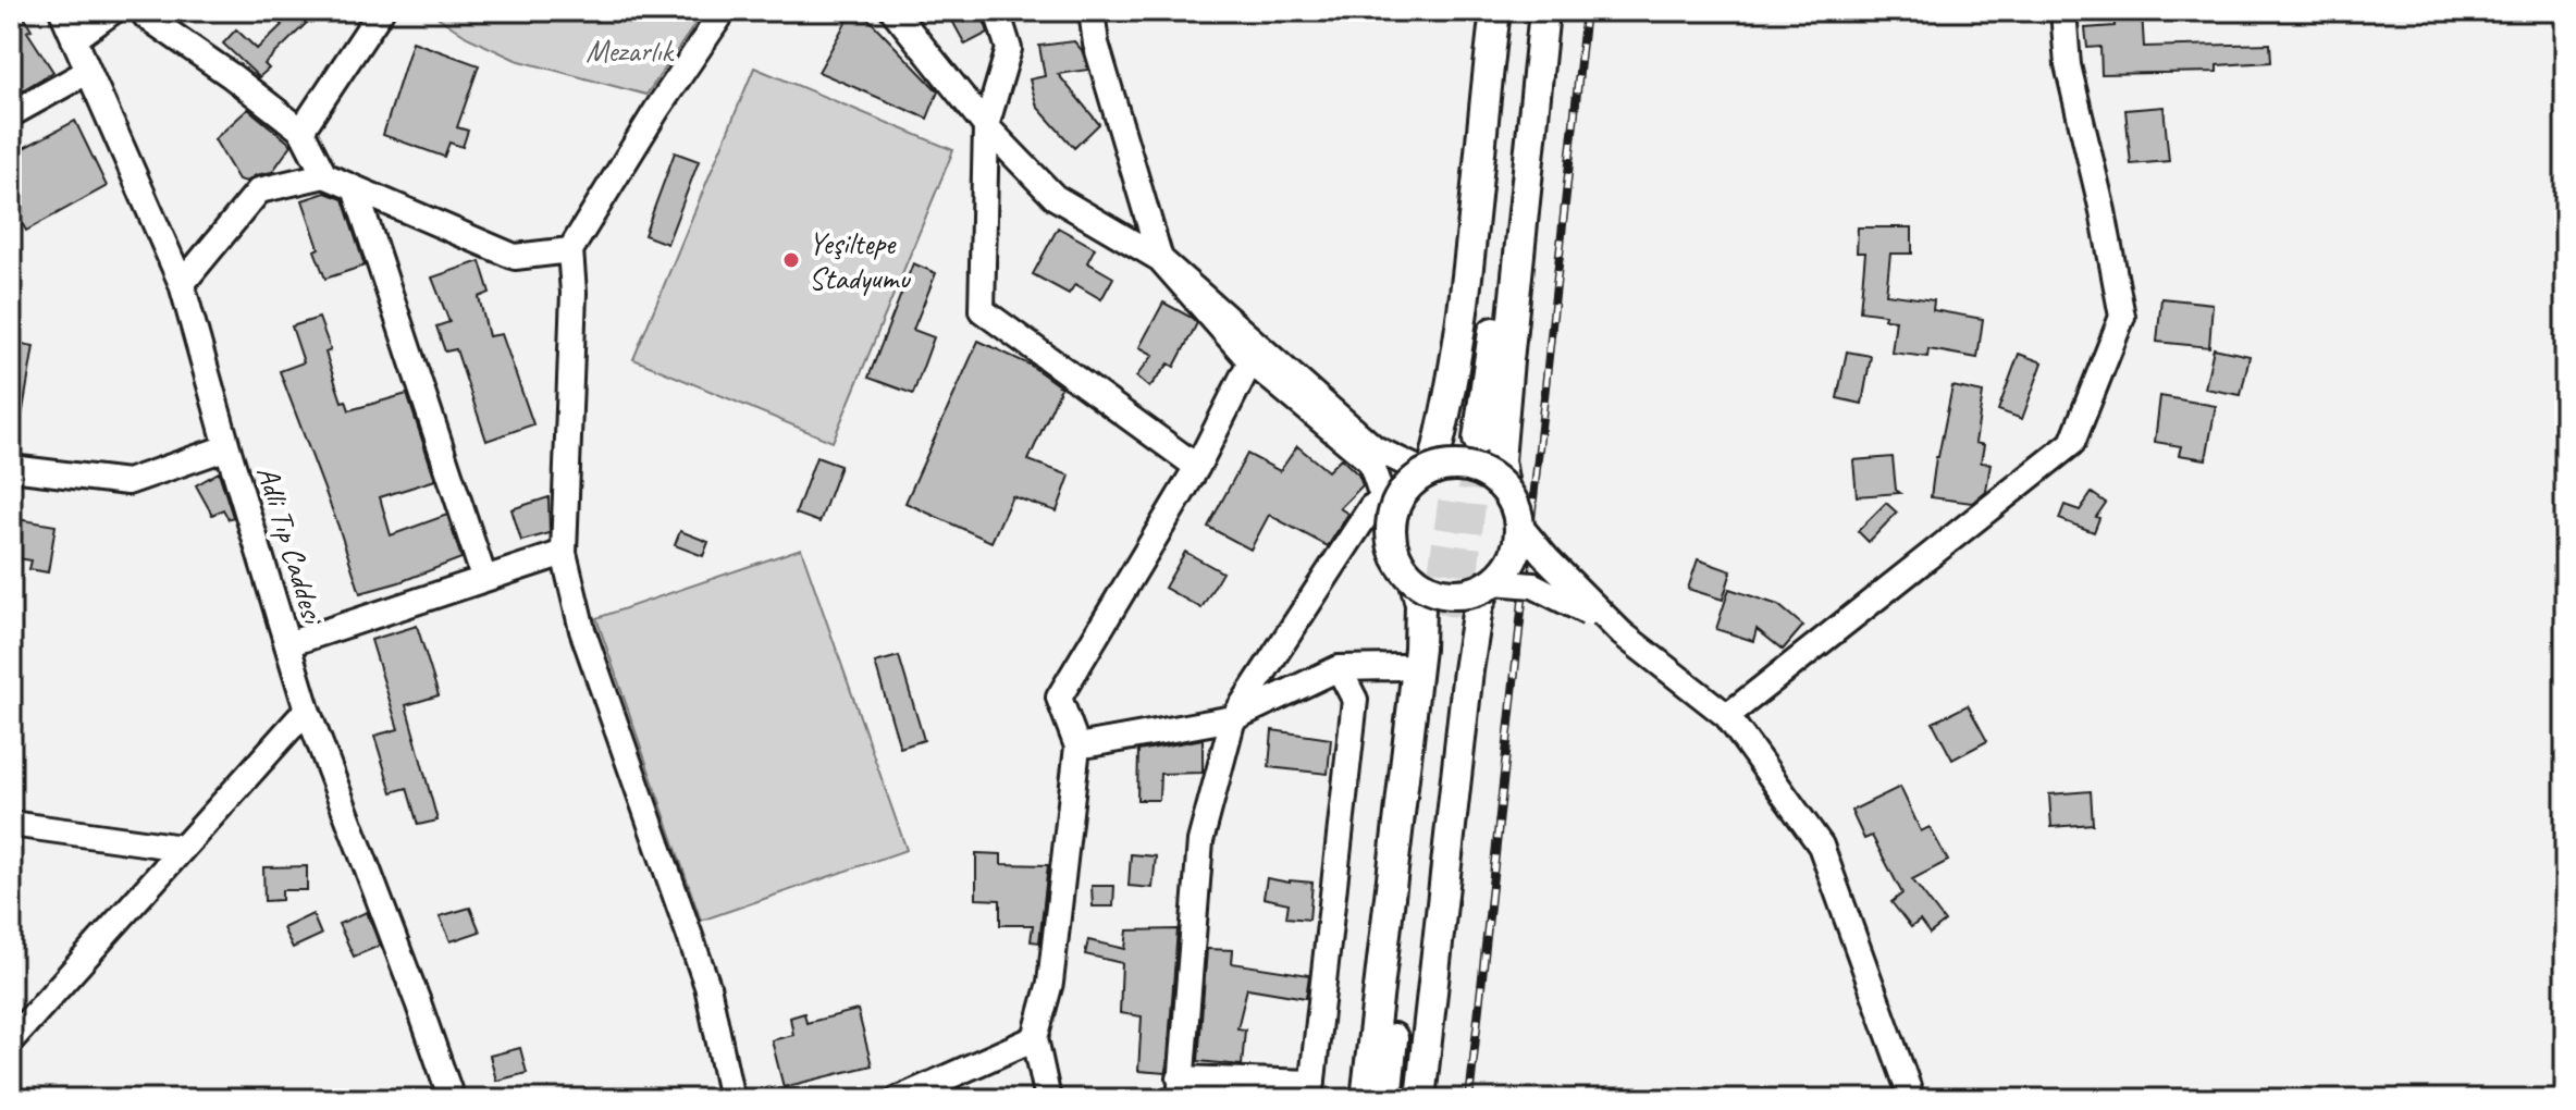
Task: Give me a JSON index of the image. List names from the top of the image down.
{
  "streets": {
    "street": ["Adli Tıp Caddesi"]
  },
  "parks": ["Mezarlık"],
  "places": ["Yeşiltepe Stadyumu"]
}
